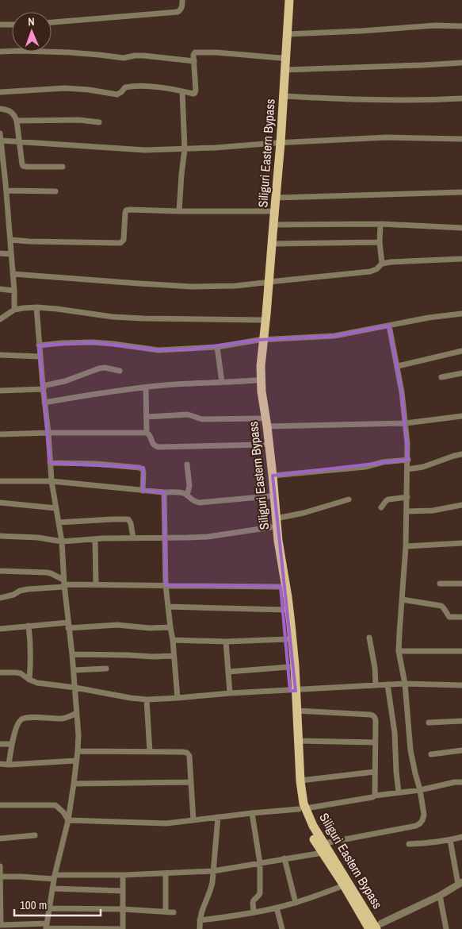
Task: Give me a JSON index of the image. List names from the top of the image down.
{
  "streets": {
    "main road": ["Siliguri Eastern Bypass"]
  },
  "scale_bar": "100 m",
  "north": "top"
}
